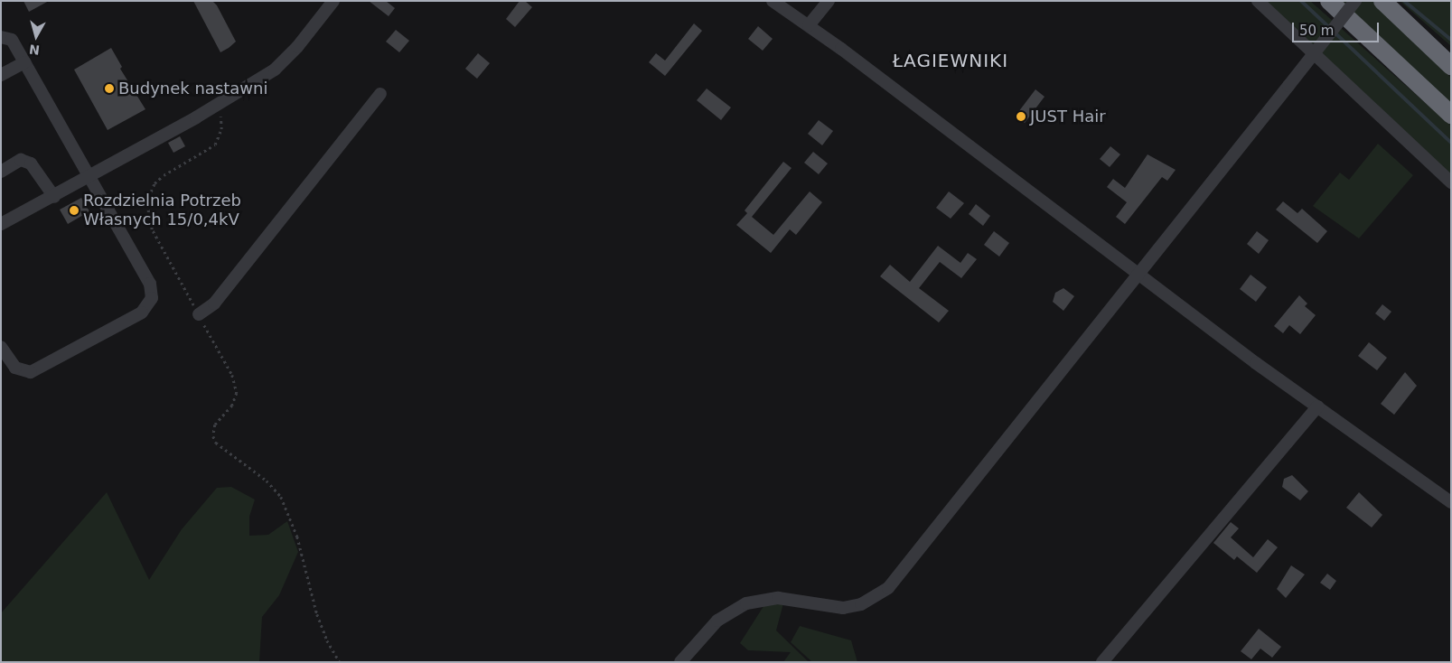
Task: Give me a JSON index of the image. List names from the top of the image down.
{
  "districts": ["ŁAGIEWNIKI"],
  "places": ["Budynek nastawni", "JUST Hair", "Rozdzielnia Potrzeb Własnych 15/0,4kV"],
  "scale_bar": "50 m",
  "north": "bottom"
}
